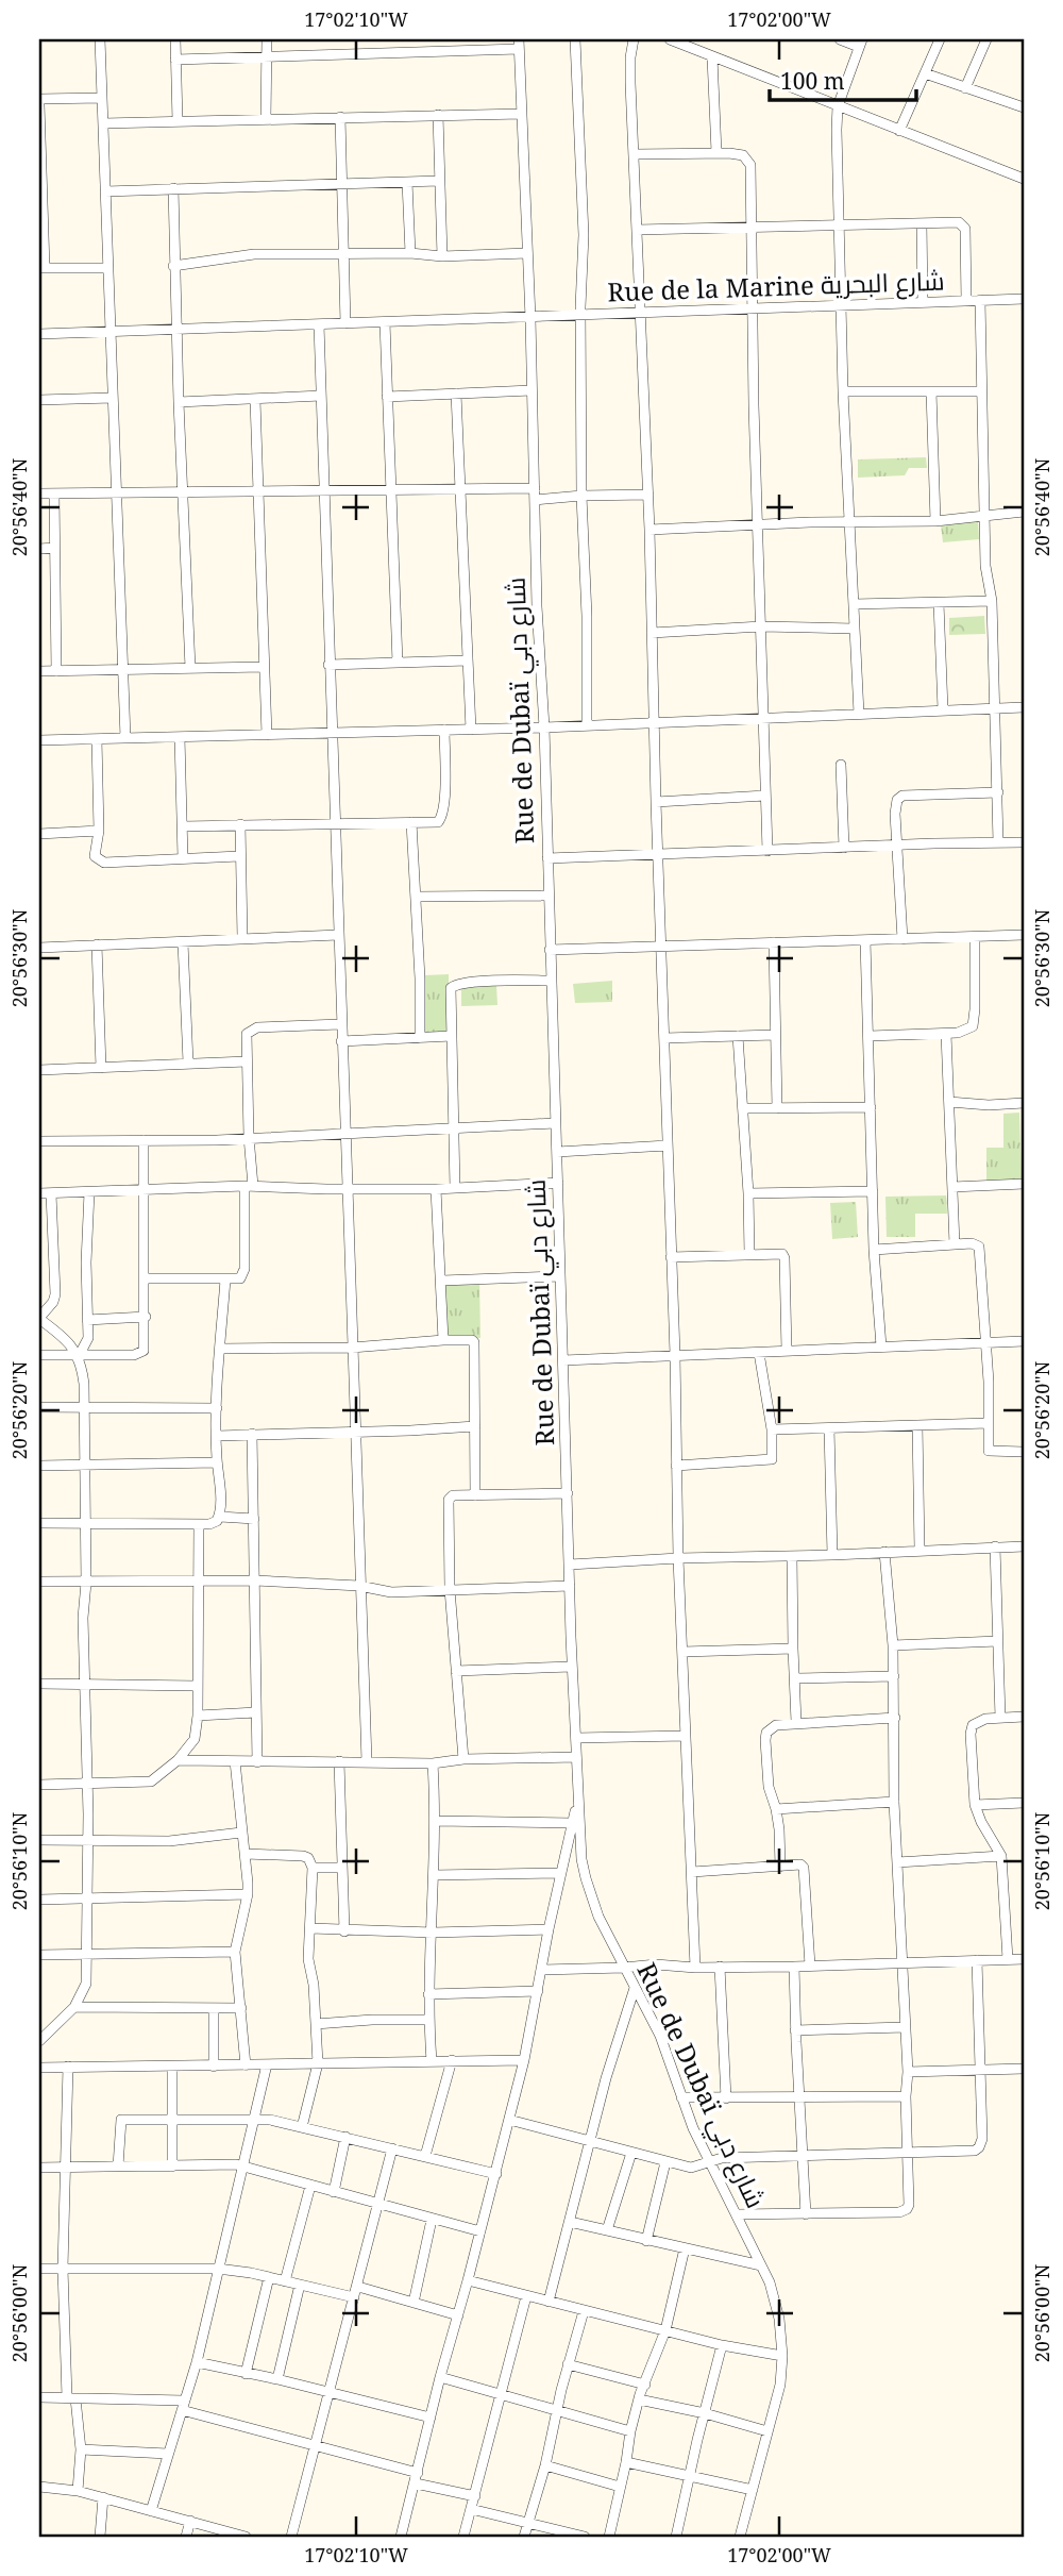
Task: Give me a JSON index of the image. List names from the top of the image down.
{
  "streets": {
    "street": ["Rue de la Marine شارع البحرية", "Rue de Dubaï شارع دبي"]
  },
  "crossings": [
    ["Rue de la Marine شارع البحرية", "Rue de Dubaï شارع دبي"]
  ],
  "scale_bar": "100 m",
  "coordinates": [
    "17°02'10\"W",
    "17°02'00\"W",
    "20°56'40\"N",
    "20°56'30\"N",
    "20°56'20\"N",
    "20°56'10\"N",
    "20°56'00\"N"
  ]
}
